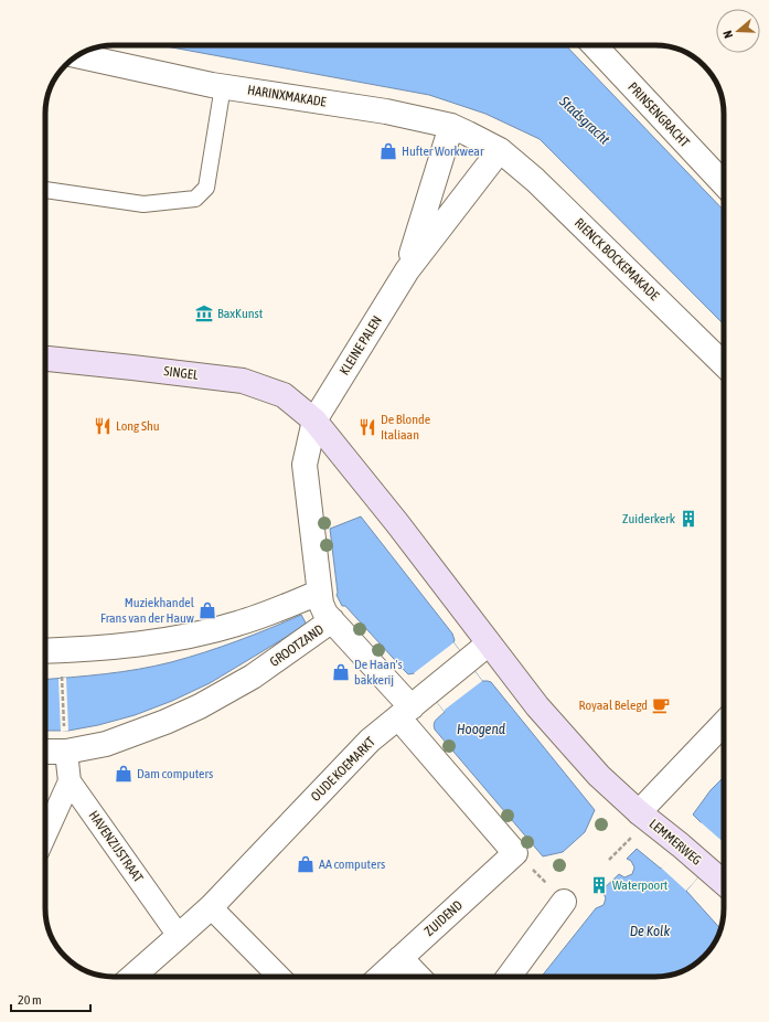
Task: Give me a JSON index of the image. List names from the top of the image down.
{
  "streets": {
    "main road": ["SINGEL", "LEMMERWEG"],
    "street": [
      "HARINXMAKADE",
      "PRINSENGRACHT",
      "RIENCK BOCKEMAKADE",
      "KLEINE PALEN",
      "GROOTZAND",
      "OUDE KOEMARKT",
      "HAVENZIJSTRAAT",
      "ZUIDEND"
    ]
  },
  "crossings": [
    ["HARINXMAKADE", "RIENCK BOCKEMAKADE"],
    ["HARINXMAKADE", "KLEINE PALEN"],
    ["RIENCK BOCKEMAKADE", "KLEINE PALEN"],
    ["KLEINE PALEN", "SINGEL"],
    ["GROOTZAND", "HAVENZIJSTRAAT"],
    ["OUDE KOEMARKT", "HAVENZIJSTRAAT"],
    ["OUDE KOEMARKT", "ZUIDEND"]
  ],
  "water": ["Stadsgracht", "Hoogend", "De Kolk"],
  "places": {
    "shop": [
      "Hufter Workwear",
      "Muziekhandel Frans van der Hauw",
      "De Haan's bakkerij",
      "Dam computers",
      "AA computers"
    ],
    "museum": ["BaxKunst"],
    "restaurant": ["Long Shu", "De Blonde Italiaan"],
    "building": ["Zuiderkerk", "Waterpoort"],
    "cafe": ["Royaal Belegd"]
  },
  "scale_bar": "20 m",
  "north": "left"
}
